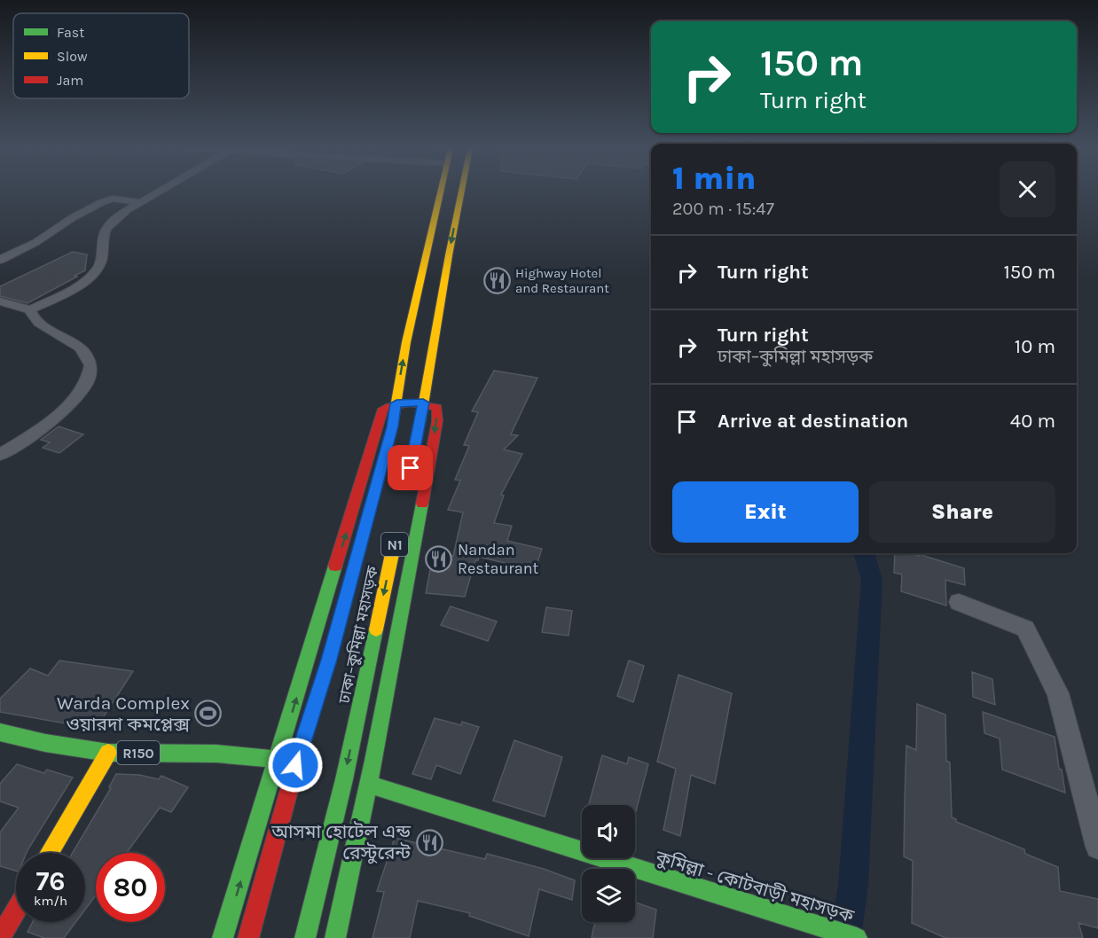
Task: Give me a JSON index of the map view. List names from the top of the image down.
{
  "streets": {
    "main road": [
      "N1",
      "ঢাকা–কুমিল্লা মহাসড়ক",
      "R150",
      "কুমিল্লা - কোটবাড়ী মহাসড়ক"
    ]
  },
  "places": {
    "restaurant": ["Highway Hotel and Restaurant", "Nandan Restaurant", "আসমা হোটেল এন্ড রেস্টুরেন্ট"],
    "sports": ["Warda Complex ওয়ারদা কমপ্লেক্স"]
  },
  "legend": ["Fast", "Slow", "Jam"],
  "page": {
    "turn": ["150 m", "Turn right"],
    "heading": ["1 min", "200 m · 15:47"],
    "list": [
      {
        "name": "Turn right",
        "value": "150 m"
      },
      {
        "name": "Turn right",
        "note": "ঢাকা–কুমিল্লা মহাসড়ক",
        "value": "10 m"
      },
      {
        "name": "Arrive at destination",
        "value": "40 m"
      }
    ],
    "buttons": ["Exit", "Share"],
    "speed": "76 km/h",
    "limit": "80"
  }
}
